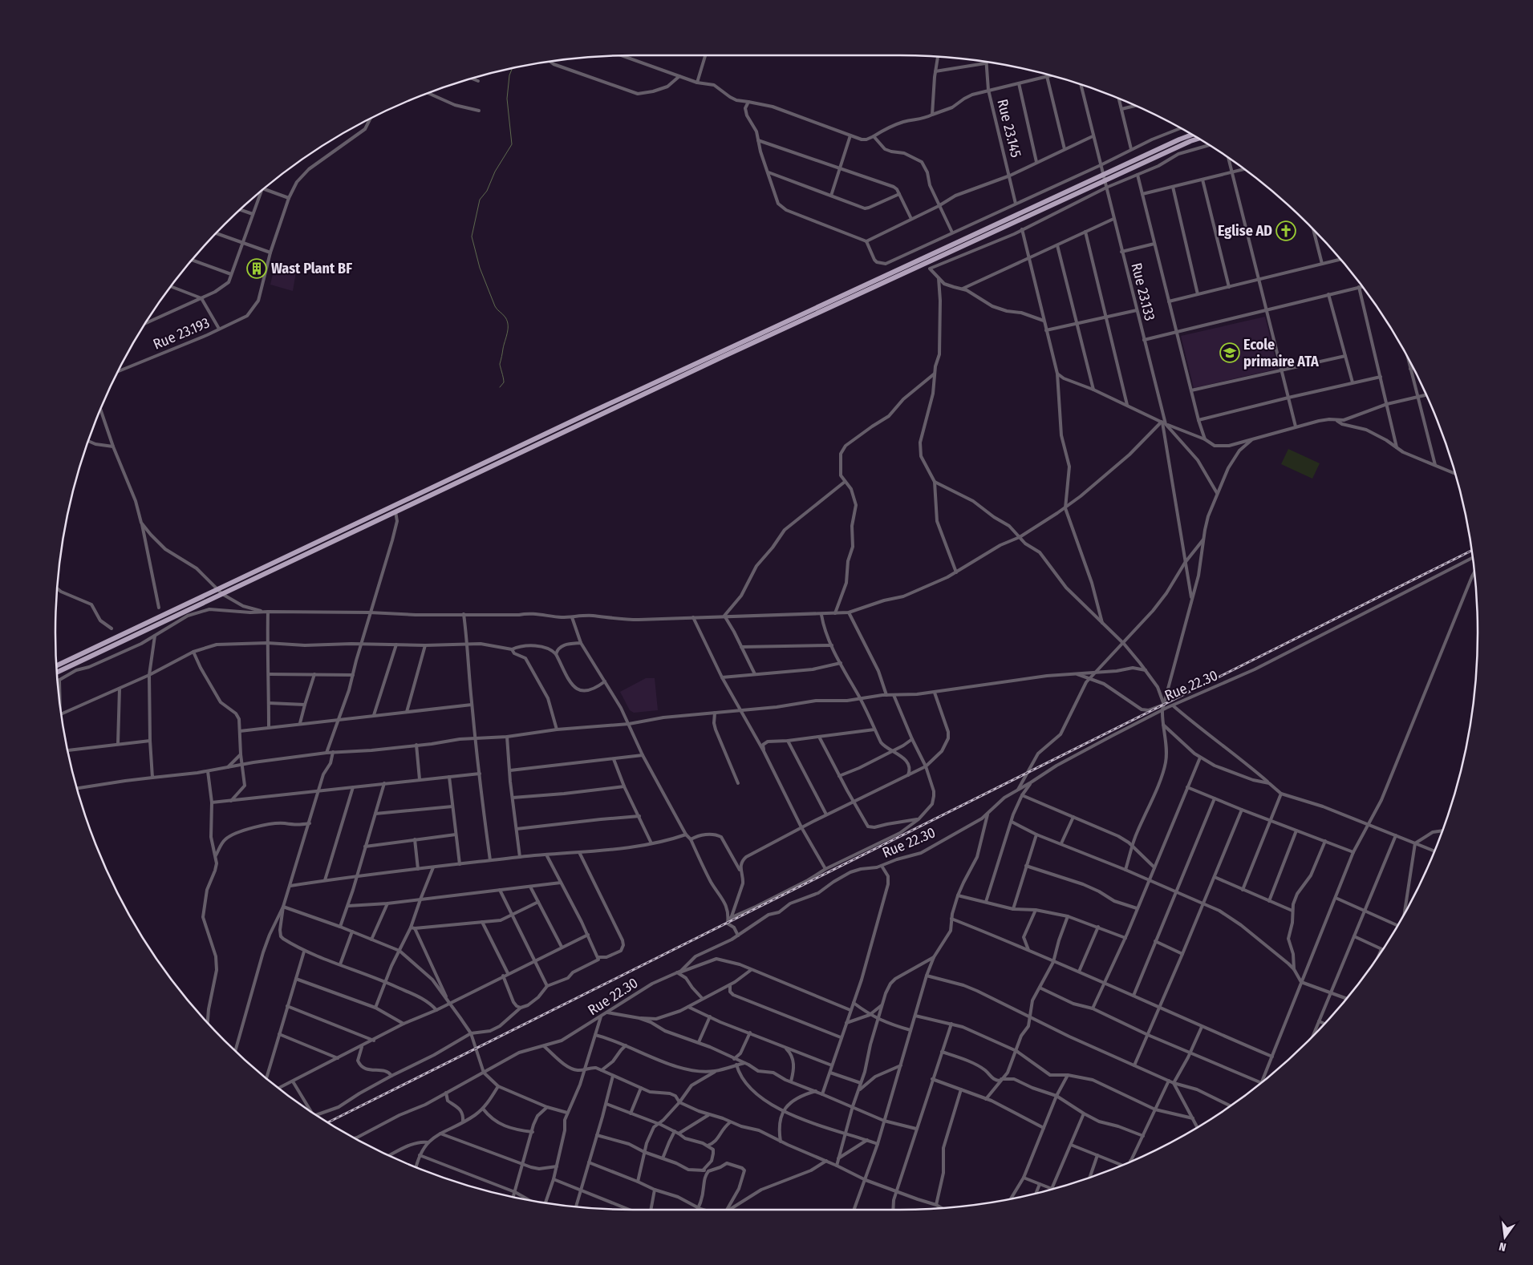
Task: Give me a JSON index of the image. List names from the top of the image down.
{
  "streets": {
    "street": [
      "Rue 23.145",
      "Rue 23.133",
      "Rue 23.193",
      "Rue 22.30"
    ]
  },
  "places": {
    "church": ["Eglise AD"],
    "building": ["Wast Plant BF"],
    "school or university": ["Ecole primaire ATA"]
  },
  "north": "bottom"
}
